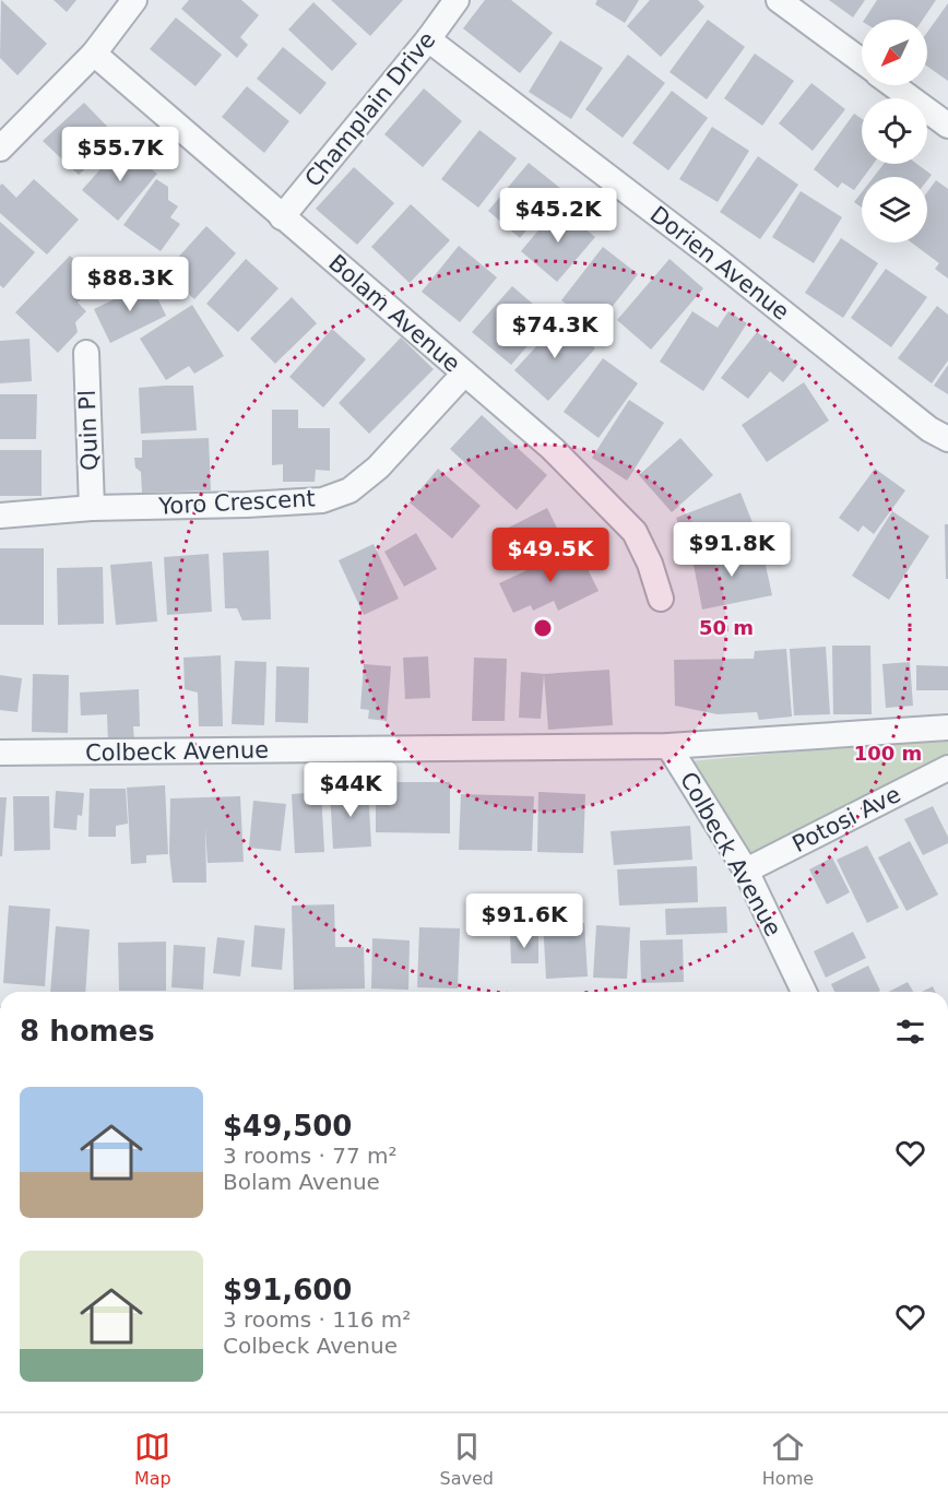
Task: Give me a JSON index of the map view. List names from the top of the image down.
{
  "streets": {
    "street": [
      "Champlain Drive",
      "Dorien Avenue",
      "Bolam Avenue",
      "Quin Pl",
      "Yoro Crescent",
      "Colbeck Avenue",
      "Potosi Ave"
    ]
  },
  "crossings": [
    ["Champlain Drive", "Dorien Avenue"],
    ["Champlain Drive", "Bolam Avenue"],
    ["Bolam Avenue", "Yoro Crescent"],
    ["Quin Pl", "Yoro Crescent"],
    ["Colbeck Avenue", "Potosi Ave"]
  ],
  "north": "bottom left",
  "page": {
    "price": [
      "$55.7K",
      "$45.2K",
      "$88.3K",
      "$74.3K",
      "$91.8K",
      "$49.5K",
      "$44K",
      "$91.6K"
    ],
    "heading": "8 homes",
    "list": [
      {
        "name": "$49,500",
        "note": "3 rooms · 77 m² · Bolam Avenue"
      },
      {
        "name": "$91,600",
        "note": "3 rooms · 116 m² · Colbeck Avenue"
      }
    ],
    "tabs": ["Map", "Saved", "Home"]
  },
  "rings": ["50 m", "100 m"]
}
